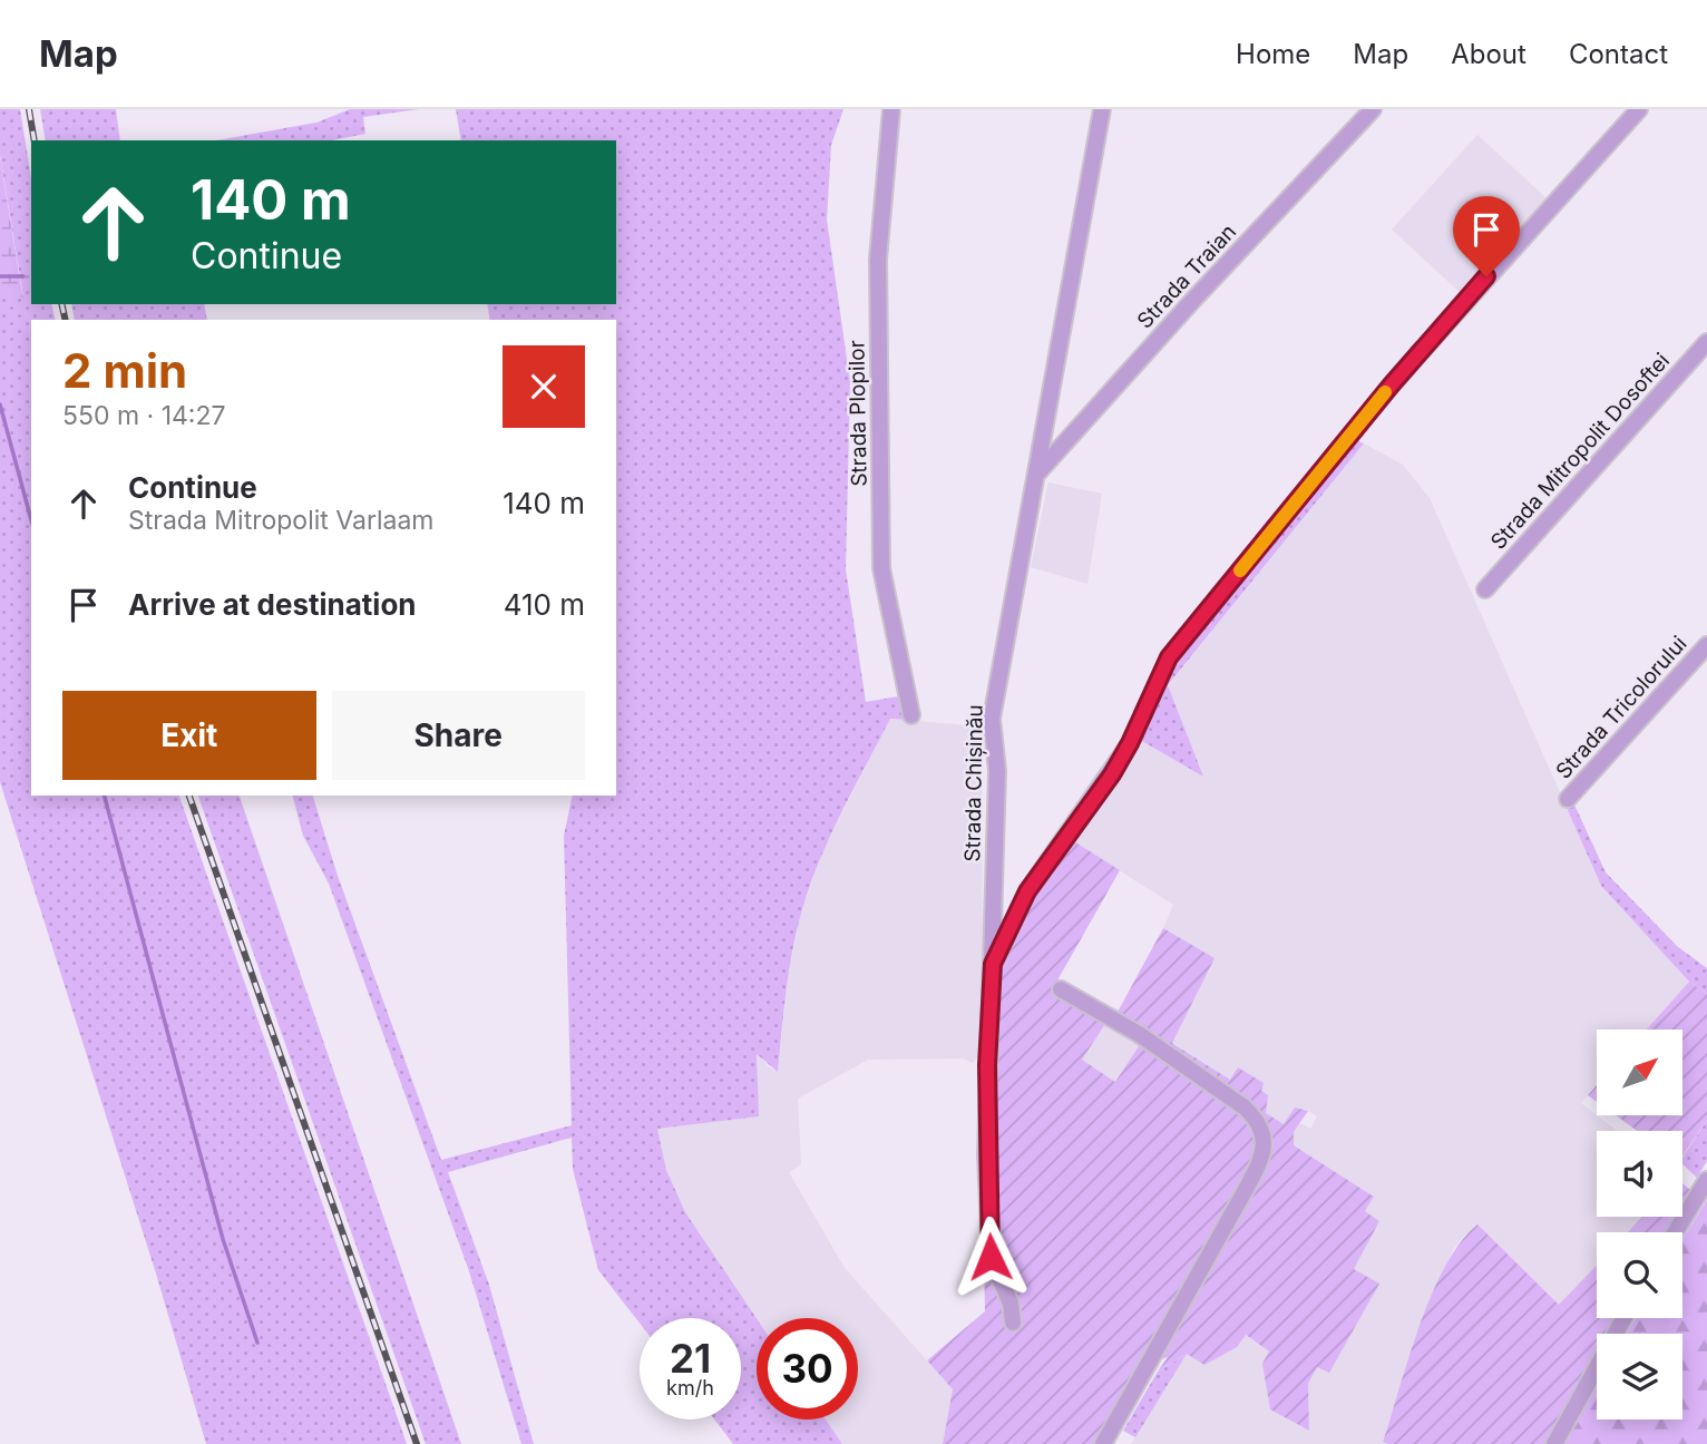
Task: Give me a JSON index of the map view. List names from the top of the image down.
{
  "streets": {
    "street": [
      "Strada Traian",
      "Strada Plopilor",
      "Strada Mitropolit Dosoftei",
      "Strada Tricolorului",
      "Strada Chișinău"
    ]
  },
  "crossings": [
    ["Strada Traian", "Strada Chișinău"]
  ],
  "north": "top right",
  "page": {
    "header": "Map",
    "nav": [
      "Home",
      "Map",
      "About",
      "Contact"
    ],
    "turn": ["140 m", "Continue"],
    "heading": ["2 min", "550 m · 14:27"],
    "list": [
      {
        "name": "Continue",
        "note": "Strada Mitropolit Varlaam",
        "value": "140 m"
      },
      {
        "name": "Arrive at destination",
        "value": "410 m"
      }
    ],
    "buttons": ["Exit", "Share"],
    "speed": "21 km/h",
    "limit": "30"
  }
}
